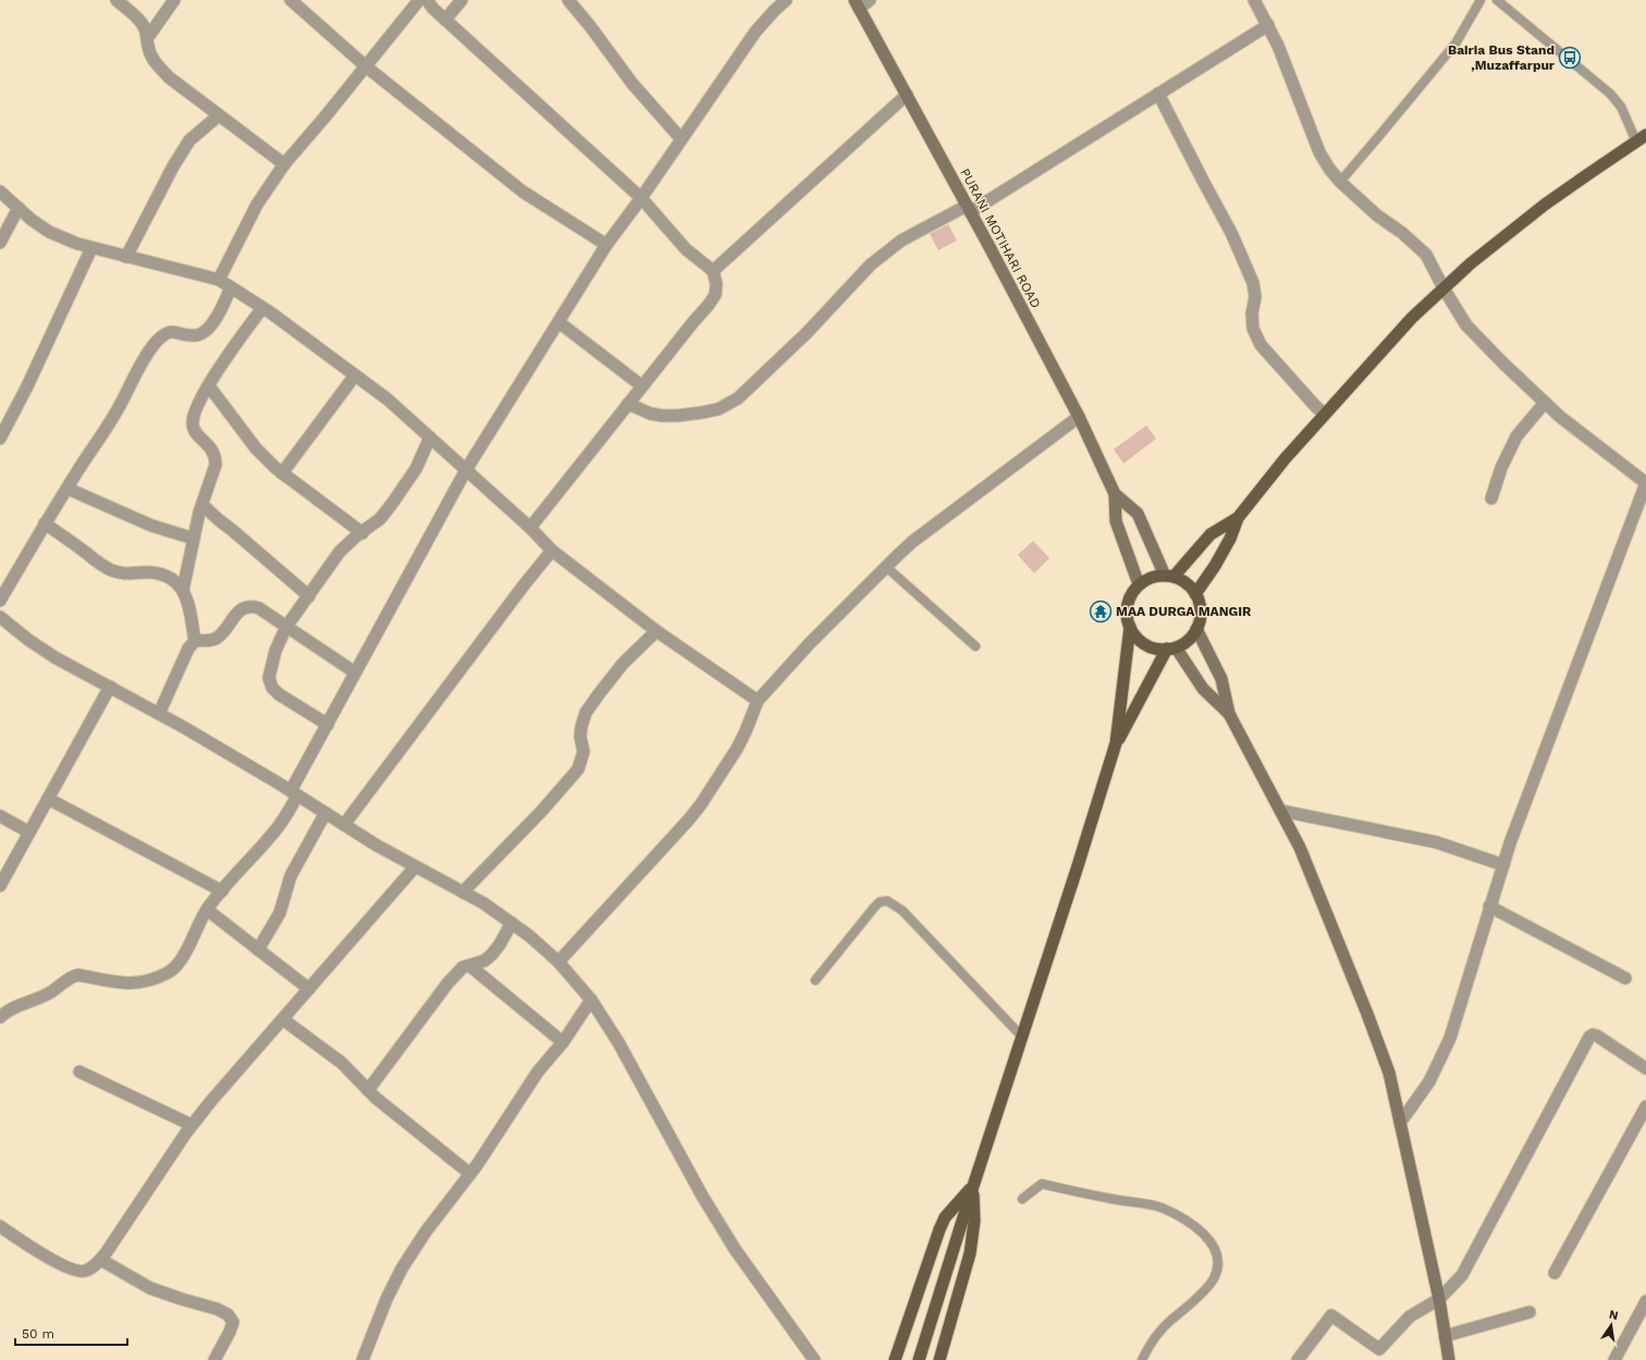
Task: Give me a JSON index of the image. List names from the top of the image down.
{
  "streets": {
    "main road": ["PURANI MOTIHARI ROAD"]
  },
  "places": {
    "bus stop": ["Bairia Bus Stand ,Muzaffarpur"],
    "temple": ["MAA DURGA MANGIR"]
  },
  "scale_bar": "50 m",
  "north": "top"
}
